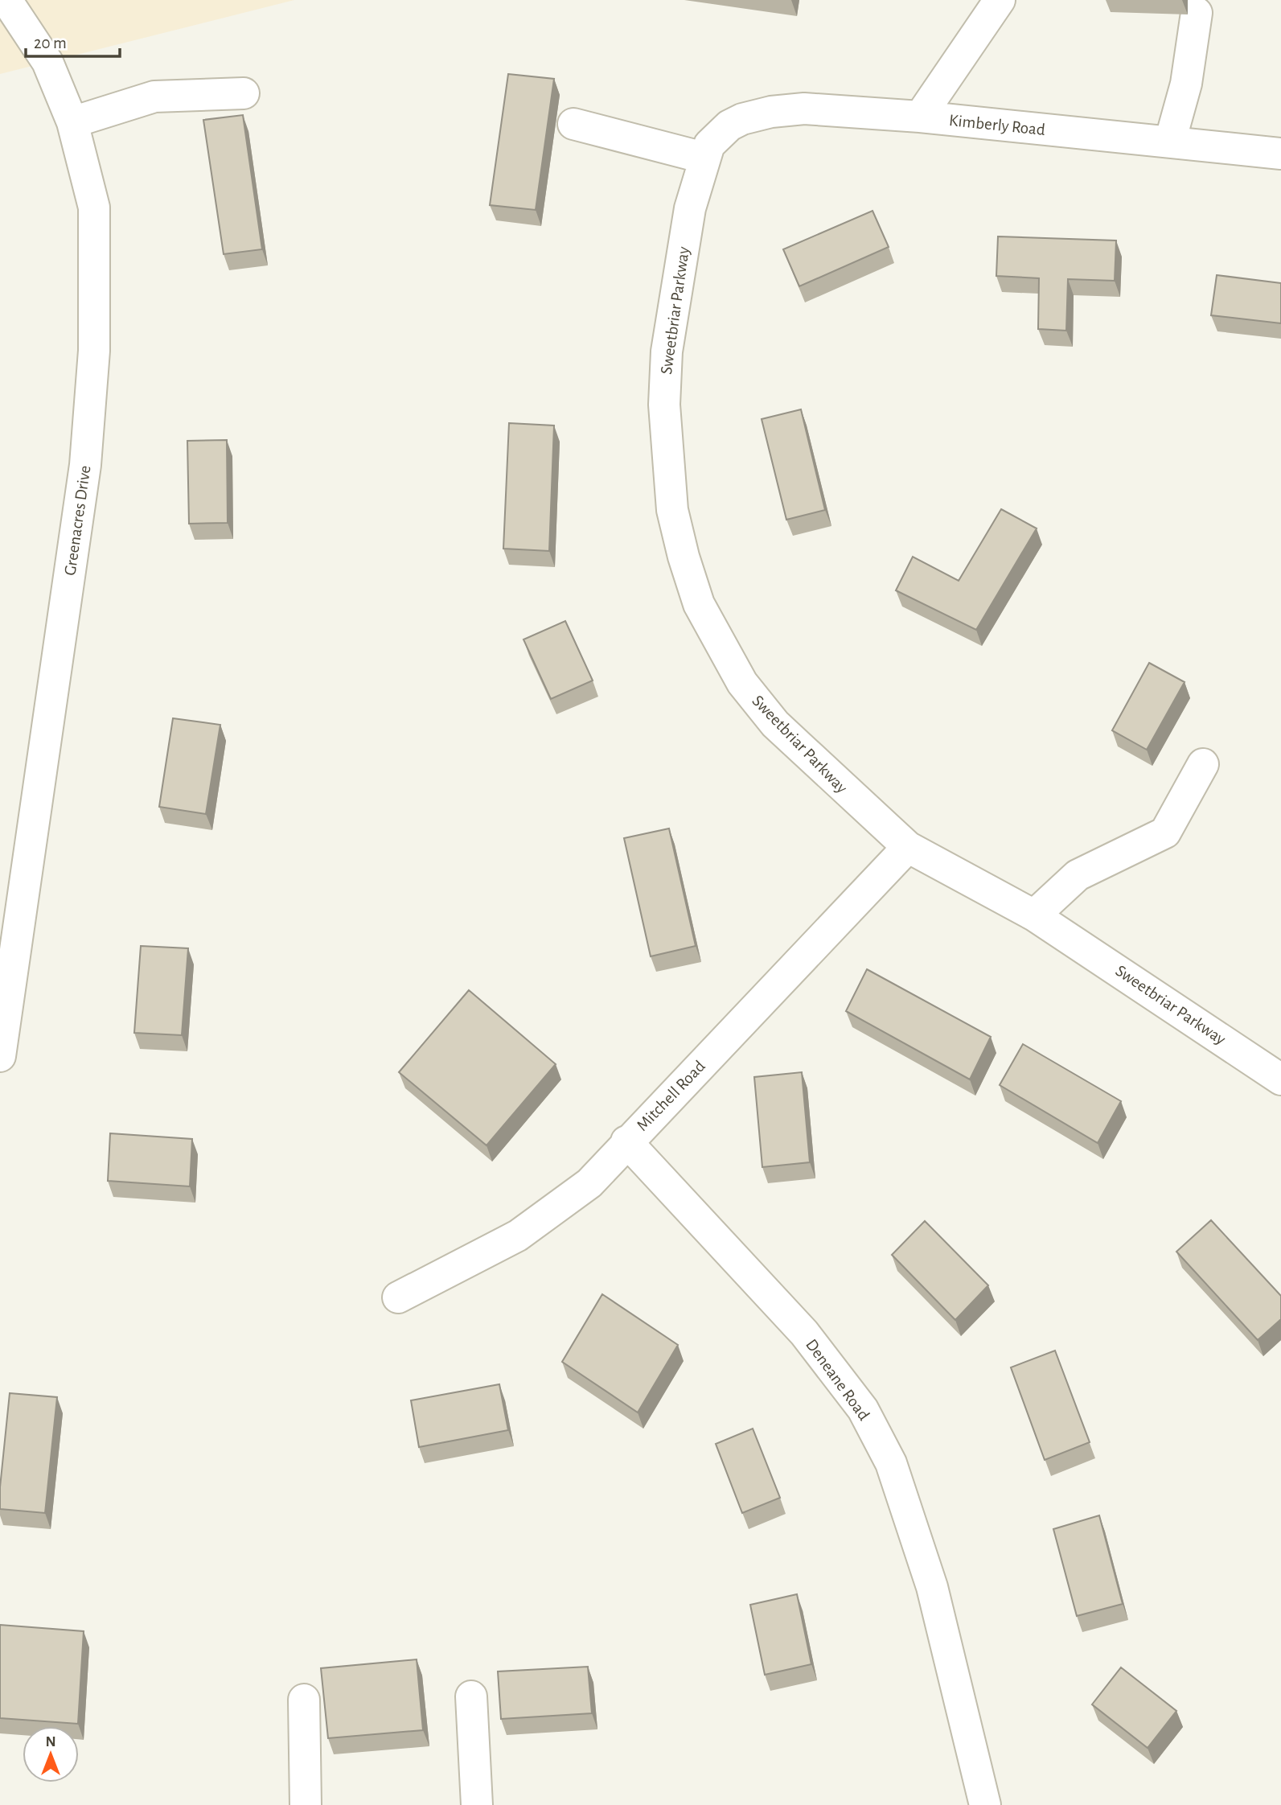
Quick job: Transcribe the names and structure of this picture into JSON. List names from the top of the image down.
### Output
{
  "streets": {
    "street": [
      "Kimberly Road",
      "Sweetbriar Parkway",
      "Greenacres Drive",
      "Mitchell Road",
      "Deneane Road"
    ]
  },
  "crossings": [
    ["Kimberly Road", "Sweetbriar Parkway"],
    ["Sweetbriar Parkway", "Mitchell Road"],
    ["Mitchell Road", "Deneane Road"]
  ],
  "scale_bar": "20 m",
  "north": "top"
}
